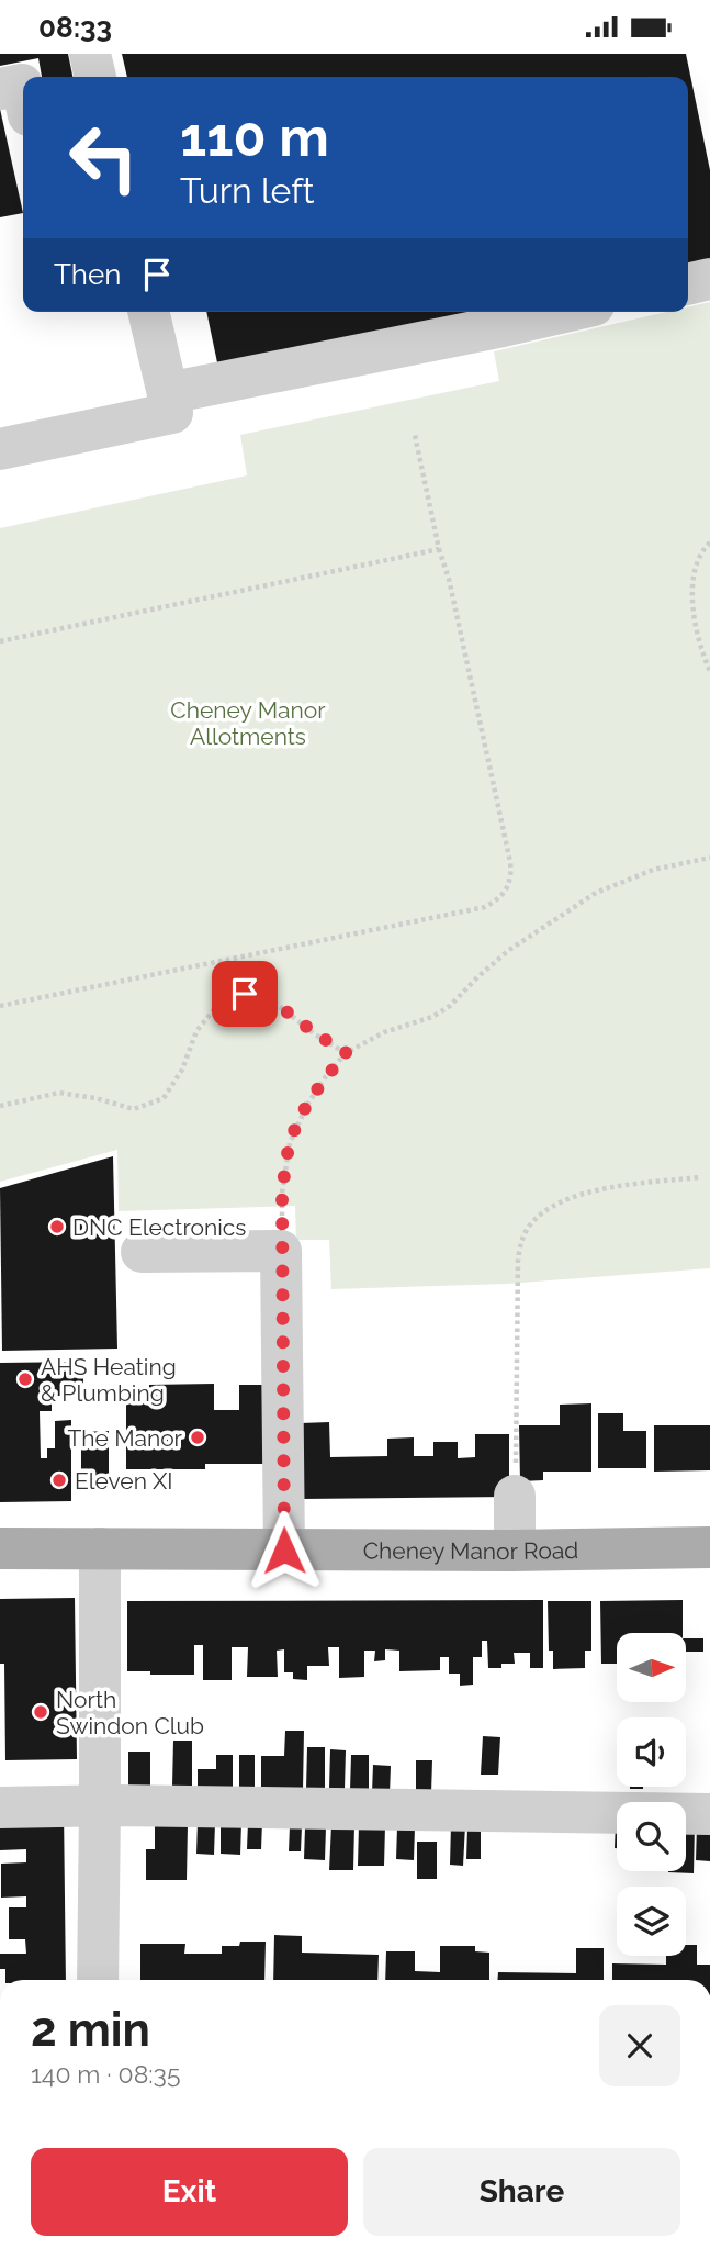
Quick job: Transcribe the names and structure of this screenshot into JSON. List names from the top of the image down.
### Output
{
  "streets": {
    "main road": ["Cheney Manor Road"]
  },
  "parks": ["Cheney Manor Allotments"],
  "places": [
    "DNC Electronics",
    "AHS Heating & Plumbing",
    "The Manor",
    "Eleven XI",
    "North Swindon Club"
  ],
  "north": "right",
  "page": {
    "status": "08:33",
    "turn": ["110 m", "Turn left"],
    "then": "Then",
    "heading": ["2 min", "140 m · 08:35"],
    "buttons": ["Exit", "Share"]
  }
}
